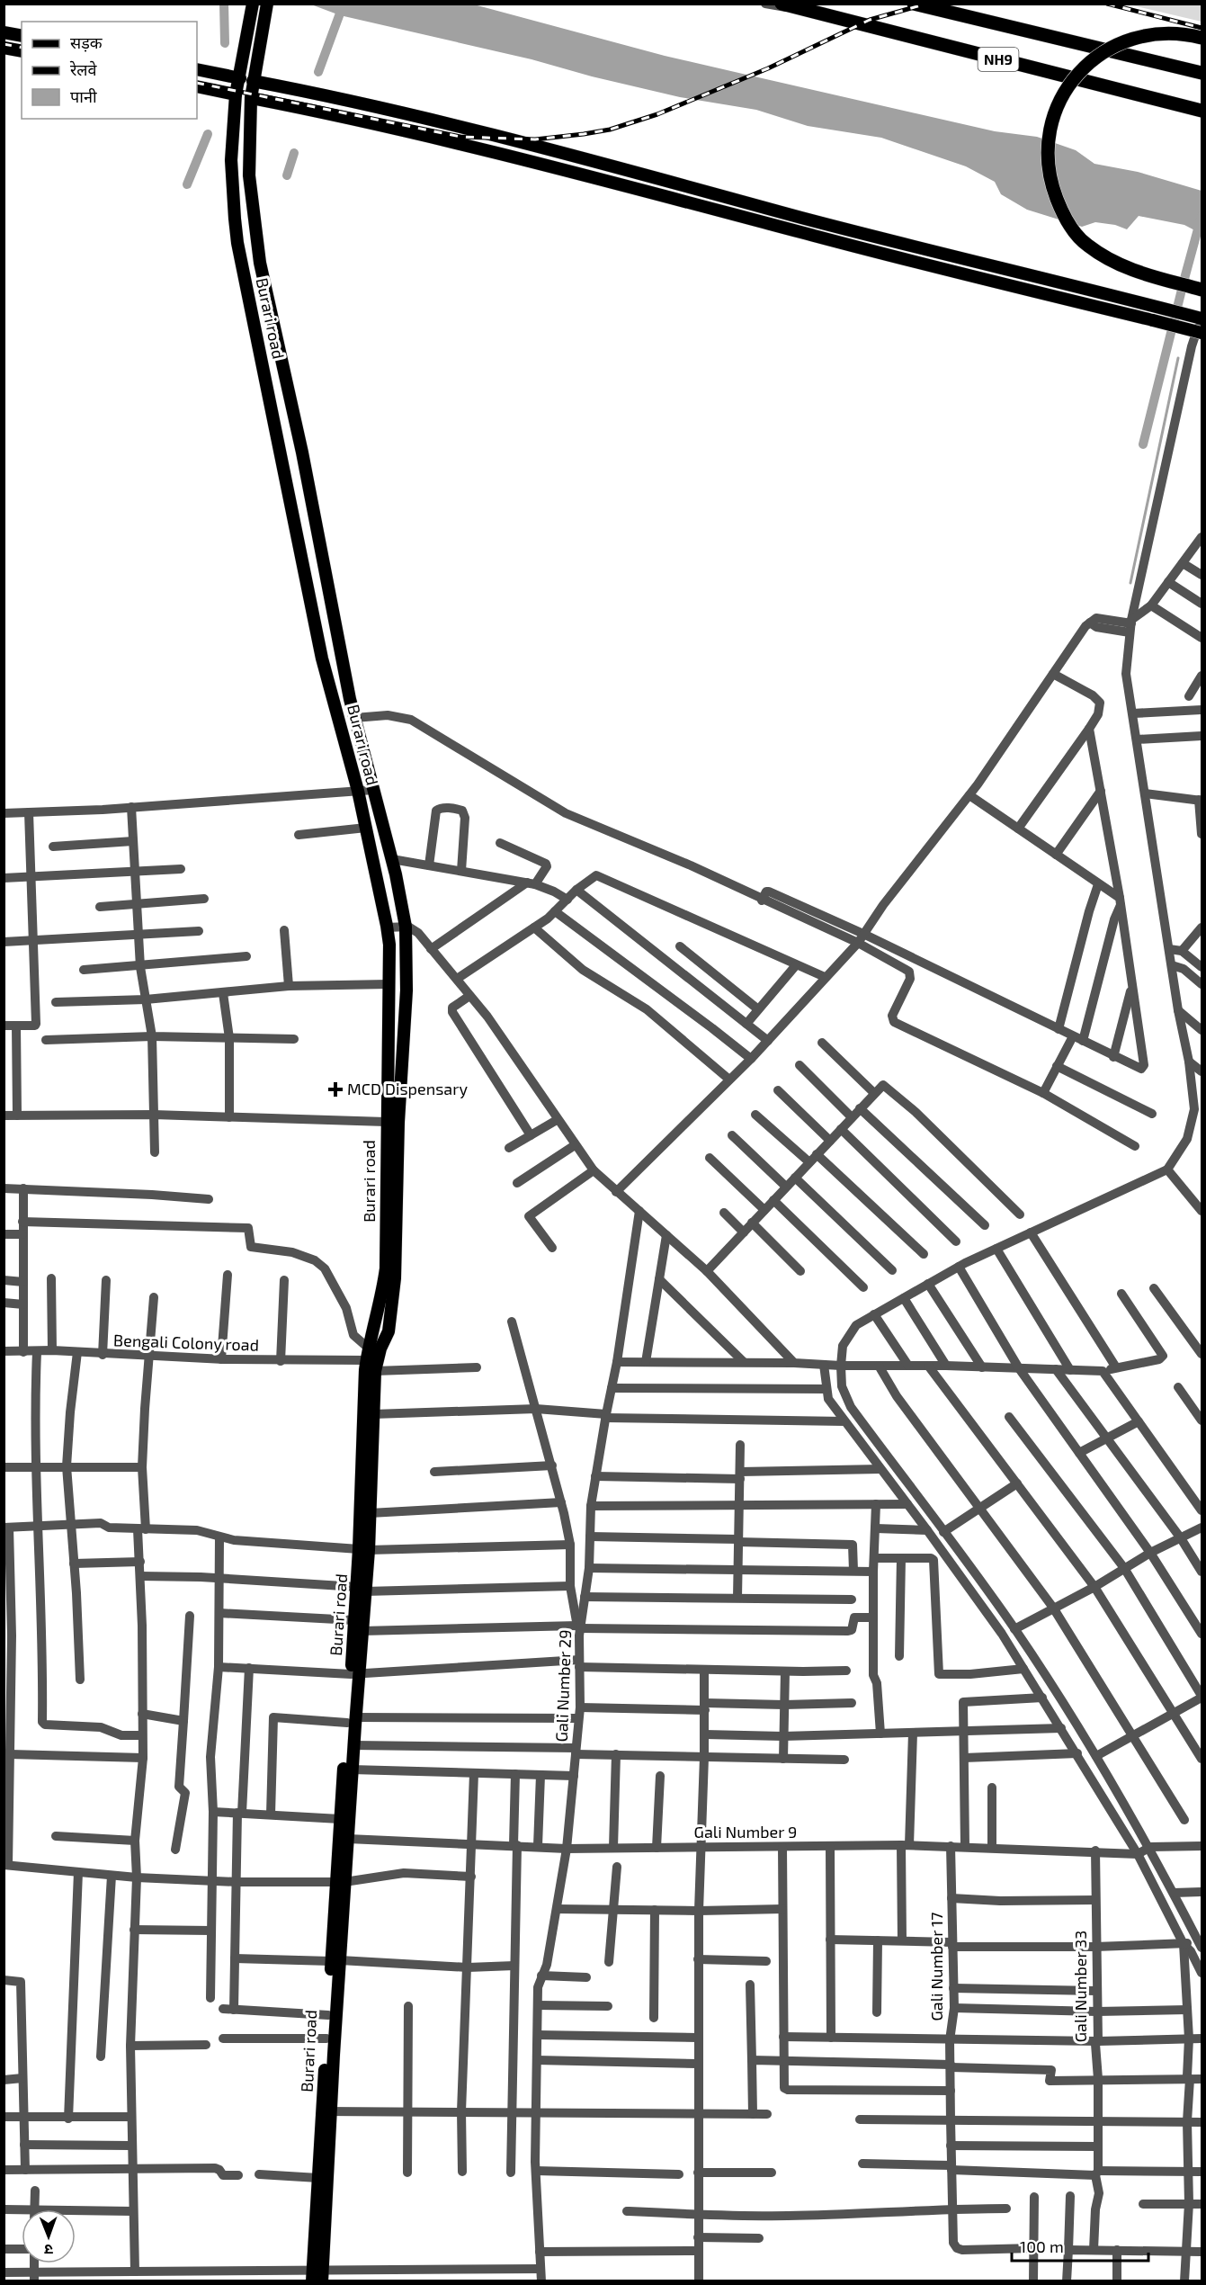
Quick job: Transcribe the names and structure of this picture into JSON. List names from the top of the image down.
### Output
{
  "streets": {
    "highway": ["NH9"],
    "main road": ["Burari road"],
    "street": [
      "Bengali Colony road",
      "Gali Number 29",
      "Gali Number 9",
      "Gali Number 17",
      "Gali Number 33"
    ]
  },
  "crossings": [
    ["Burari road", "Bengali Colony road"],
    ["Burari road", "Gali Number 9"],
    ["Gali Number 29", "Gali Number 9"],
    ["Gali Number 9", "Gali Number 17"],
    ["Gali Number 9", "Gali Number 33"]
  ],
  "places": {
    "health": ["MCD Dispensary"]
  },
  "legend": ["सड़क", "रेलवे", "पानी"],
  "scale_bar": "100 m",
  "north": "bottom"
}
